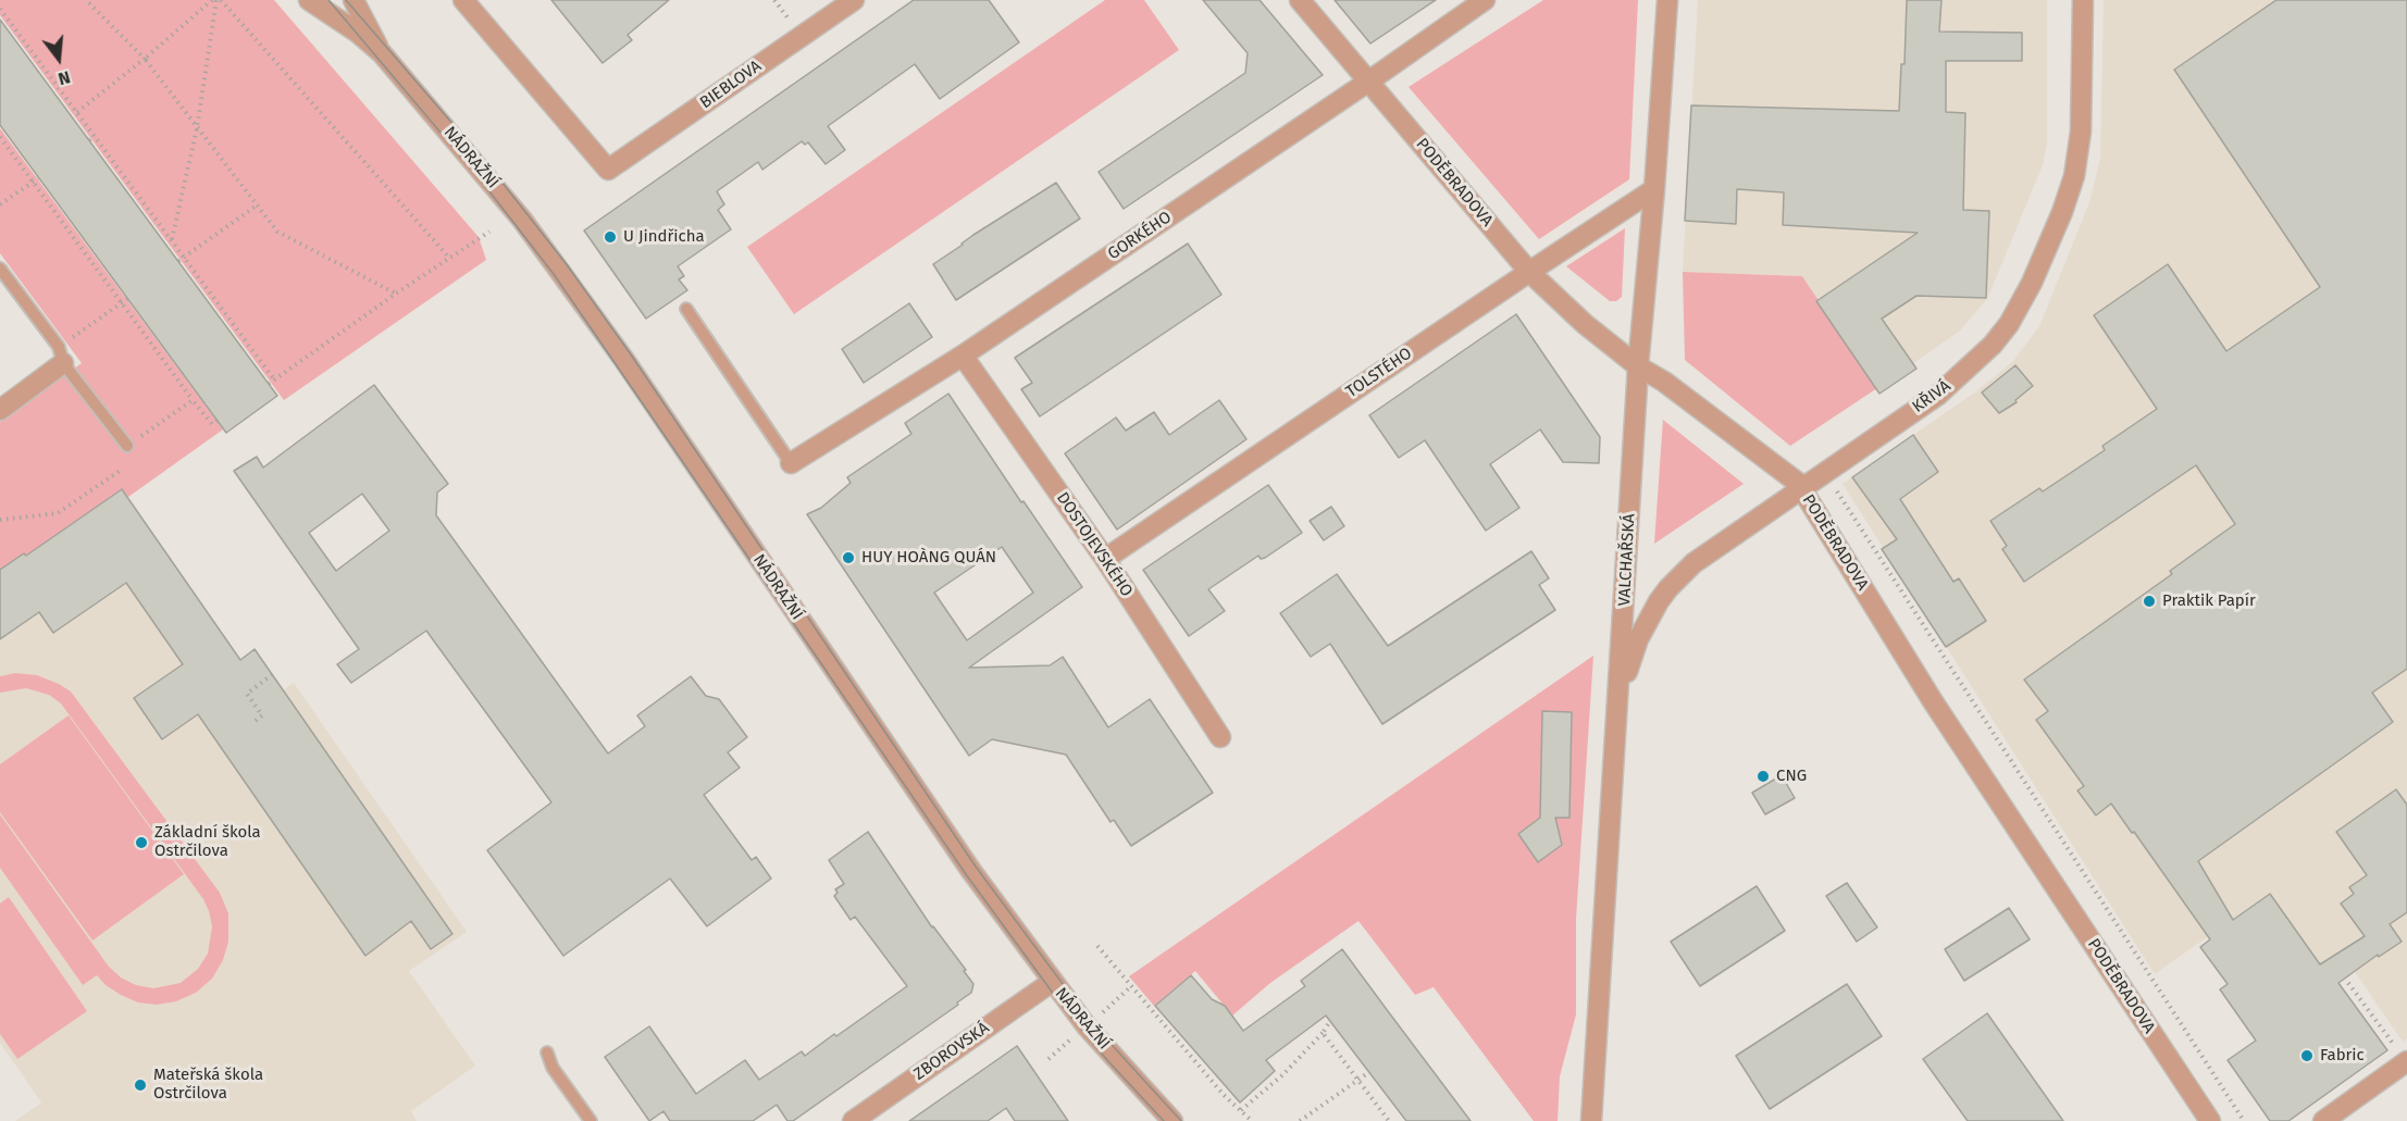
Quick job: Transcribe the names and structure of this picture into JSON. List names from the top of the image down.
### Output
{
  "streets": {
    "street": [
      "BIEBLOVA",
      "NÁDRAŽNÍ",
      "PODĚBRADOVA",
      "GORKÉHO",
      "TOLSTÉHO",
      "KŘIVÁ",
      "DOSTOJEVSKÉHO",
      "VALCHAŘSKÁ",
      "ZBOROVSKÁ"
    ]
  },
  "crossings": [
    ["NÁDRAŽNÍ", "ZBOROVSKÁ"],
    ["PODĚBRADOVA", "GORKÉHO"],
    ["PODĚBRADOVA", "TOLSTÉHO"],
    ["PODĚBRADOVA", "KŘIVÁ"],
    ["PODĚBRADOVA", "VALCHAŘSKÁ"],
    ["GORKÉHO", "DOSTOJEVSKÉHO"],
    ["TOLSTÉHO", "DOSTOJEVSKÉHO"],
    ["TOLSTÉHO", "VALCHAŘSKÁ"],
    ["KŘIVÁ", "VALCHAŘSKÁ"]
  ],
  "places": [
    "U Jindřicha",
    "HUY HOÀNG QUÁN",
    "Praktik Papír",
    "CNG",
    "Základní škola Ostrčilova",
    "Fabric",
    "Mateřská škola Ostrčilova"
  ],
  "north": "bottom"
}
